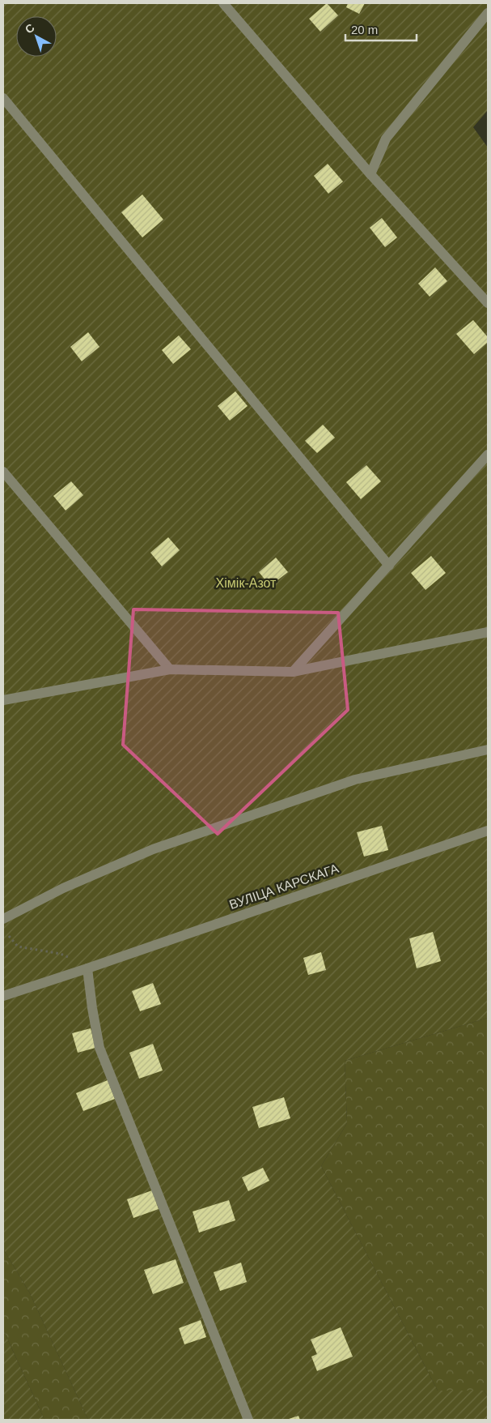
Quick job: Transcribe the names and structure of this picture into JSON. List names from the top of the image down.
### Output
{
  "streets": {
    "street": ["ВУЛІЦА КАРСКАГА"]
  },
  "parks": ["Хімік-Азот"],
  "scale_bar": "20 m",
  "north": "top left"
}
